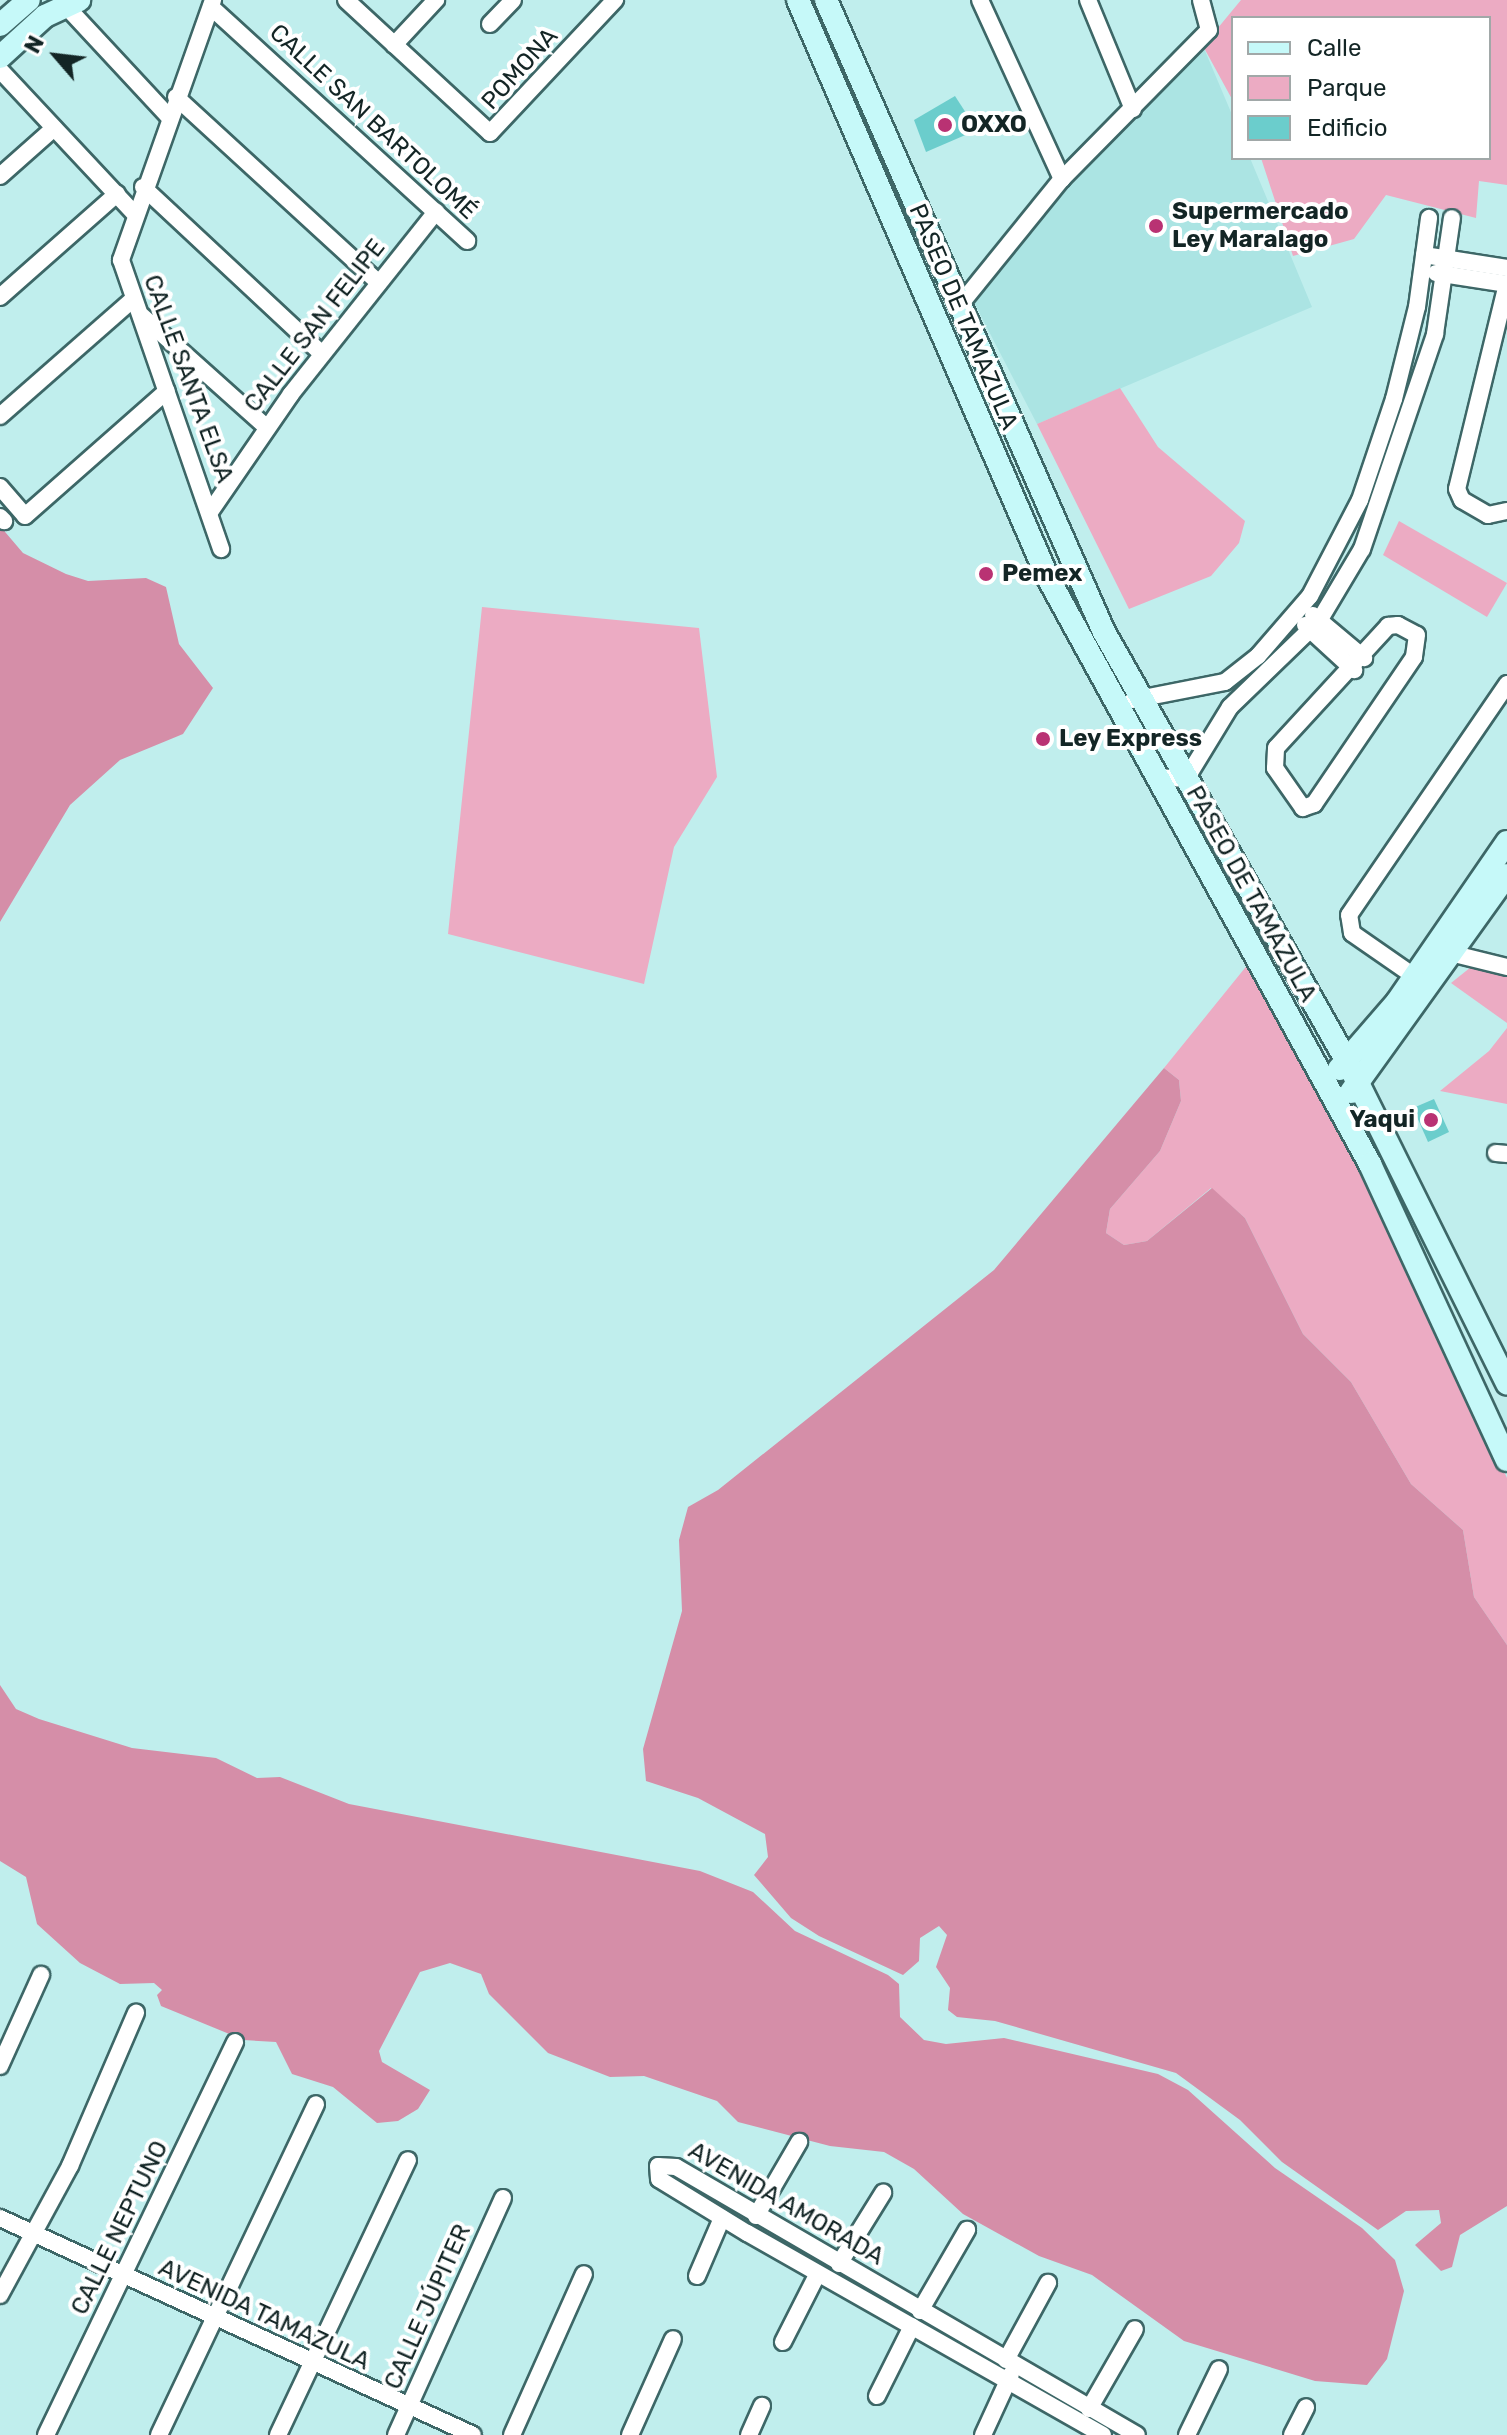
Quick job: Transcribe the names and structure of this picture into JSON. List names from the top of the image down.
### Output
{
  "streets": {
    "main road": ["PASEO DE TAMAZULA"],
    "street": [
      "POMONA",
      "CALLE SAN BARTOLOMÉ",
      "CALLE SAN FELIPE",
      "CALLE SANTA ELSA",
      "AVENIDA AMORADA",
      "CALLE NEPTUNO",
      "CALLE JÚPITER",
      "AVENIDA TAMAZULA"
    ]
  },
  "crossings": [
    ["CALLE SAN BARTOLOMÉ", "CALLE SAN FELIPE"],
    ["CALLE SAN BARTOLOMÉ", "CALLE SANTA ELSA"],
    ["CALLE SAN FELIPE", "CALLE SANTA ELSA"],
    ["CALLE NEPTUNO", "AVENIDA TAMAZULA"],
    ["CALLE JÚPITER", "AVENIDA TAMAZULA"]
  ],
  "places": [
    "OXXO",
    "Supermercado Ley Maralago",
    "Pemex",
    "Ley Express",
    "Yaqui"
  ],
  "legend": ["Calle", "Parque", "Edificio"],
  "north": "top left"
}
